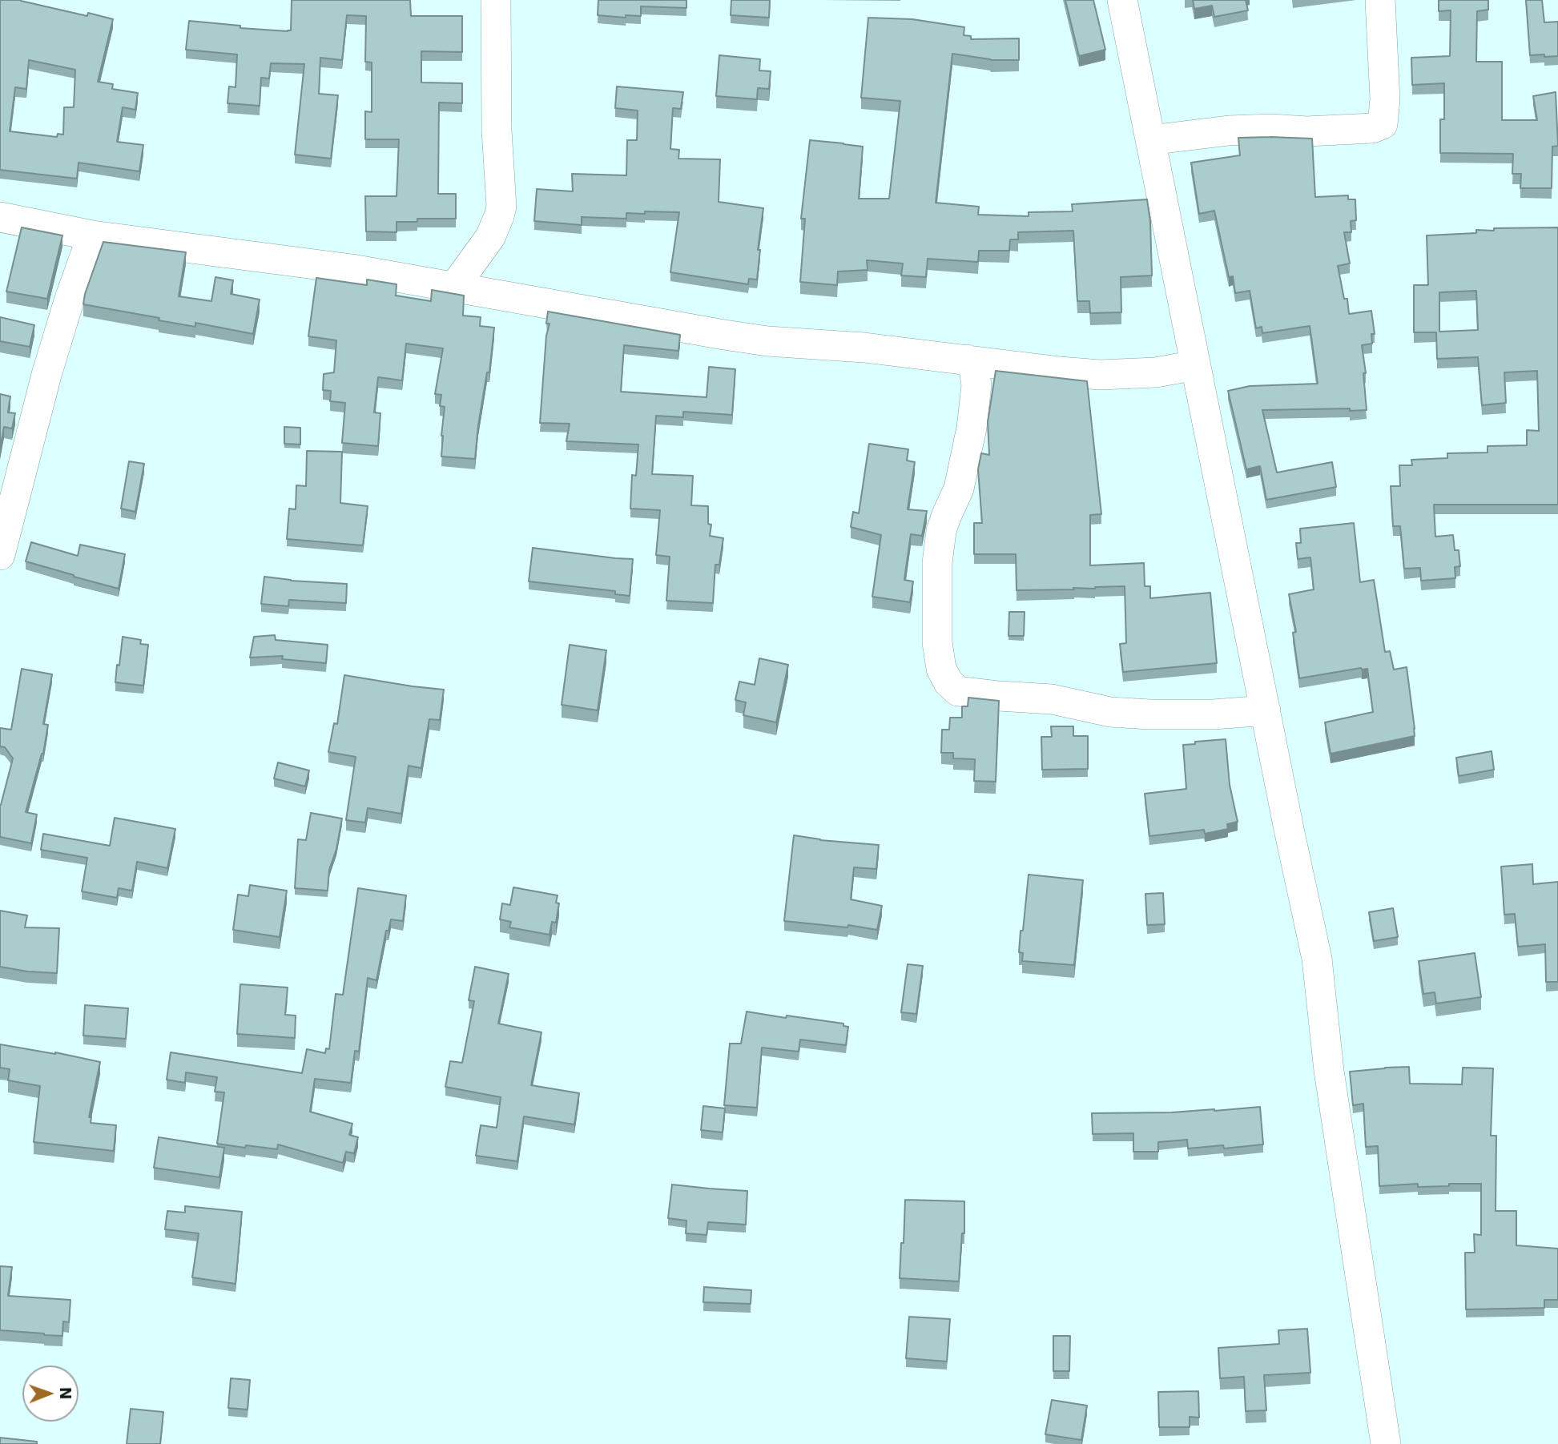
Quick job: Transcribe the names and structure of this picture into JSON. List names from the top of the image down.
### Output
{
  "north": "right"
}
